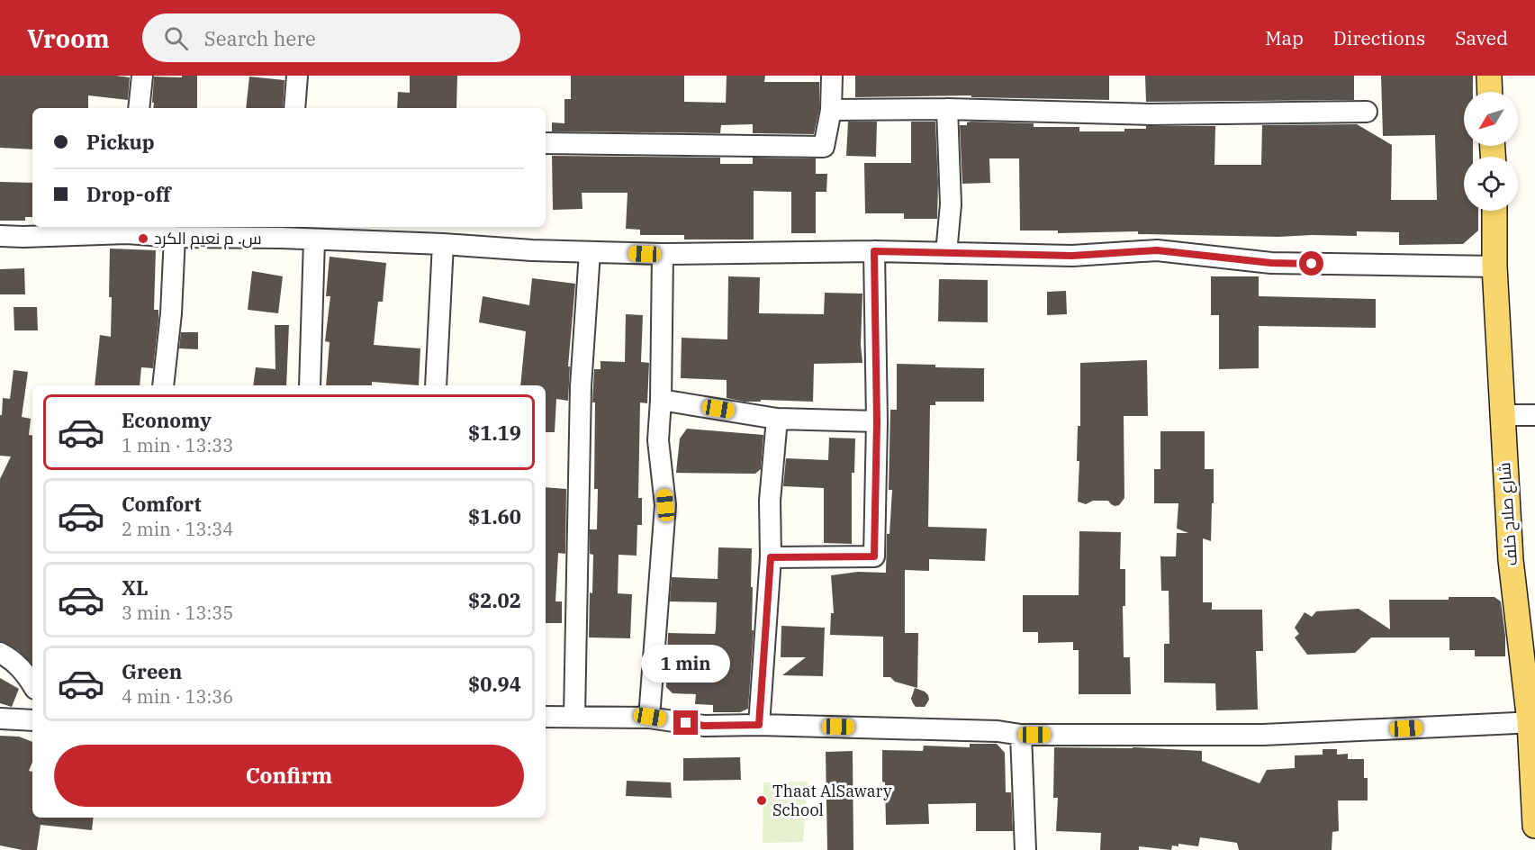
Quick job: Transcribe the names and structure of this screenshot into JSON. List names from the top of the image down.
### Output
{
  "streets": {
    "main road": ["شارع صلاح خلف"]
  },
  "places": ["س. م نعيم الكرد", "Thaat AlSawary School"],
  "north": "bottom left",
  "page": {
    "header": "Vroom",
    "search": "Search here",
    "nav": ["Map", "Directions", "Saved"],
    "banner": ["Pickup", "Drop-off"],
    "list": [
      {
        "name": "Economy",
        "note": "1 min · 13:33",
        "value": "$1.19"
      },
      {
        "name": "Comfort",
        "note": "2 min · 13:34",
        "value": "$1.60"
      },
      {
        "name": "XL",
        "note": "3 min · 13:35",
        "value": "$2.02"
      },
      {
        "name": "Green",
        "note": "4 min · 13:36",
        "value": "$0.94"
      }
    ],
    "bubble": "1 min",
    "buttons": "Confirm"
  }
}
